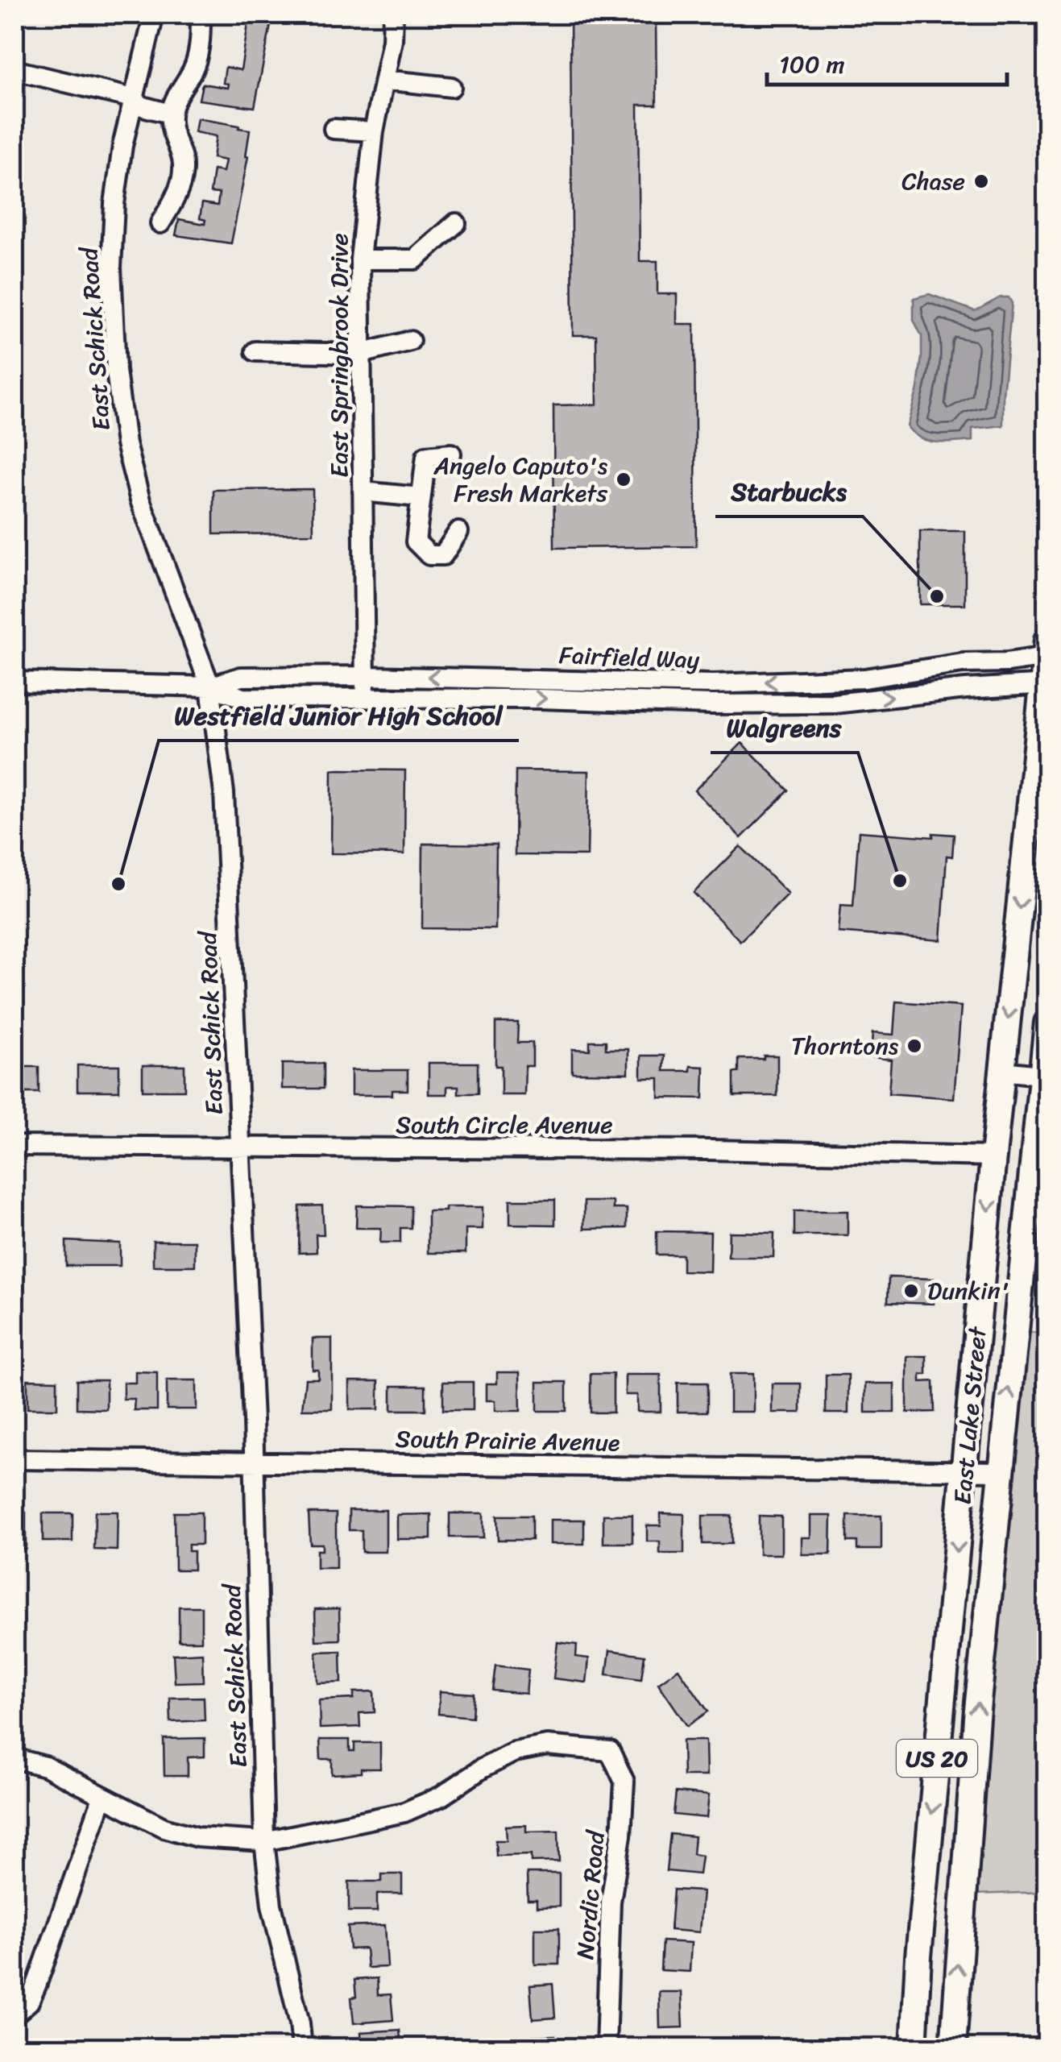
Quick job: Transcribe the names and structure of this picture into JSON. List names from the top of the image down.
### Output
{
  "streets": {
    "main road": ["East Lake Street", "US 20"],
    "street": [
      "East Schick Road",
      "East Springbrook Drive",
      "Fairfield Way",
      "South Circle Avenue",
      "South Prairie Avenue",
      "Nordic Road"
    ]
  },
  "crossings": [
    ["East Schick Road", "Fairfield Way"],
    ["East Schick Road", "South Circle Avenue"],
    ["East Schick Road", "South Prairie Avenue"],
    ["East Schick Road", "Nordic Road"],
    ["East Springbrook Drive", "Fairfield Way"],
    ["Fairfield Way", "East Lake Street"],
    ["South Circle Avenue", "East Lake Street"],
    ["East Lake Street", "South Prairie Avenue"]
  ],
  "places": [
    "Chase",
    "Angelo Caputo's Fresh Markets",
    "Starbucks",
    "Walgreens",
    "Westfield Junior High School",
    "Thorntons",
    "Dunkin'"
  ],
  "scale_bar": "100 m"
}
